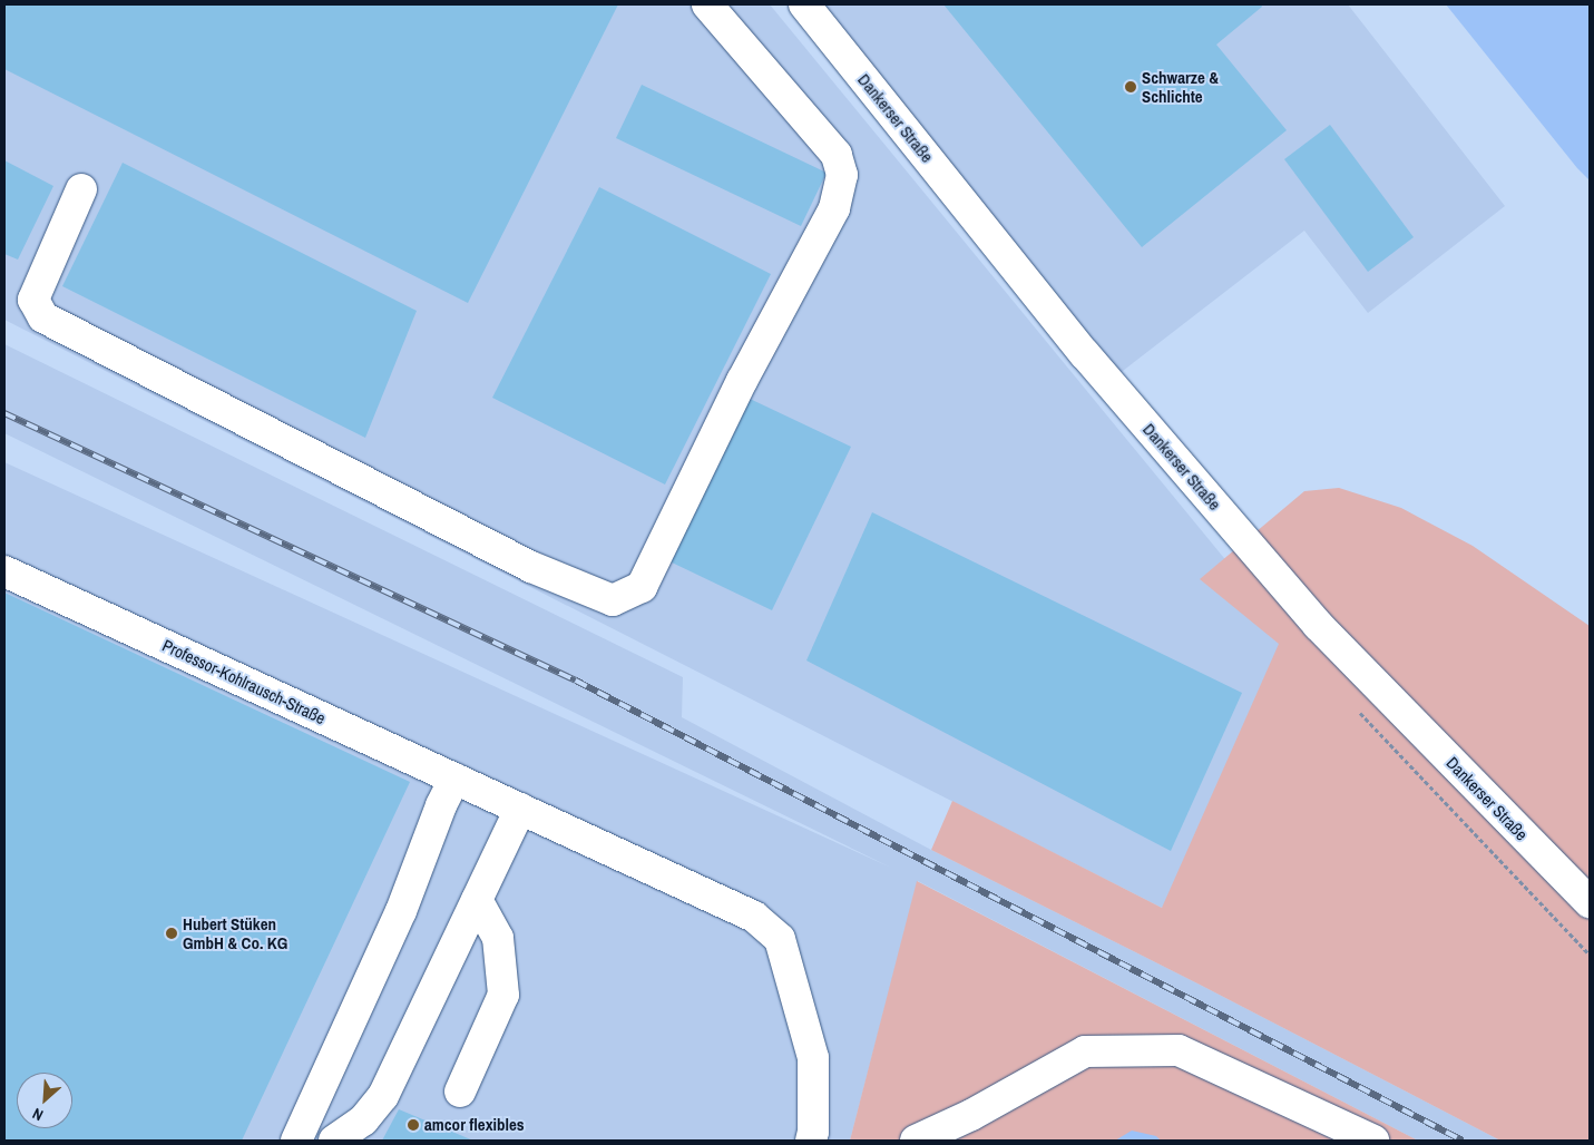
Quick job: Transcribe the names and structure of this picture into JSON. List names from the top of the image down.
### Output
{
  "streets": {
    "main road": ["Dankerser Straße", "Professor-Kohlrausch-Straße"]
  },
  "places": ["Schwarze & Schlichte", "Hubert Stüken GmbH & Co. KG", "amcor flexibles"],
  "north": "bottom left"
}
